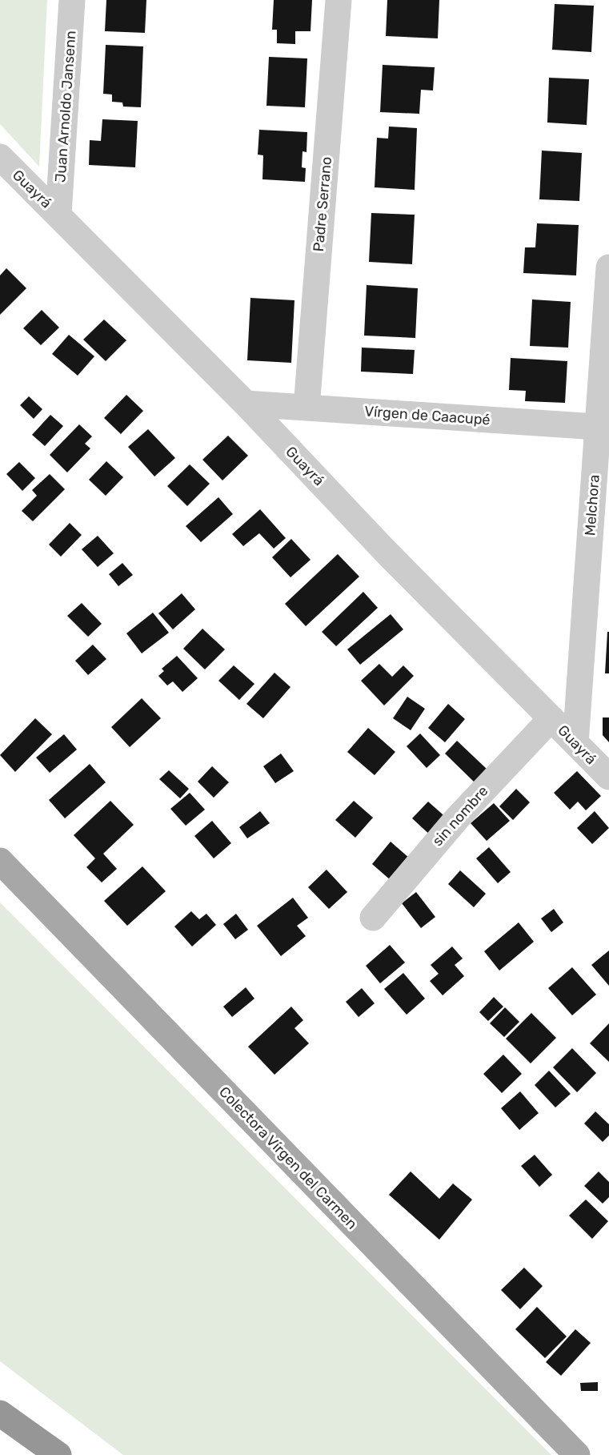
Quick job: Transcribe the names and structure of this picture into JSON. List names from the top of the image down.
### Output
{
  "streets": {
    "main road": ["Colectora Vírgen del Carmen"],
    "street": [
      "Juan Arnoldo Jansenn",
      "Guayrá",
      "Padre Serrano",
      "Vírgen de Caacupé",
      "Melchora",
      "sin nombre"
    ]
  },
  "crossings": [
    ["Juan Arnoldo Jansenn", "Guayrá"],
    ["Guayrá", "Vírgen de Caacupé"],
    ["Guayrá", "Melchora"],
    ["Guayrá", "sin nombre"],
    ["Padre Serrano", "Vírgen de Caacupé"],
    ["Vírgen de Caacupé", "Melchora"]
  ]
}
